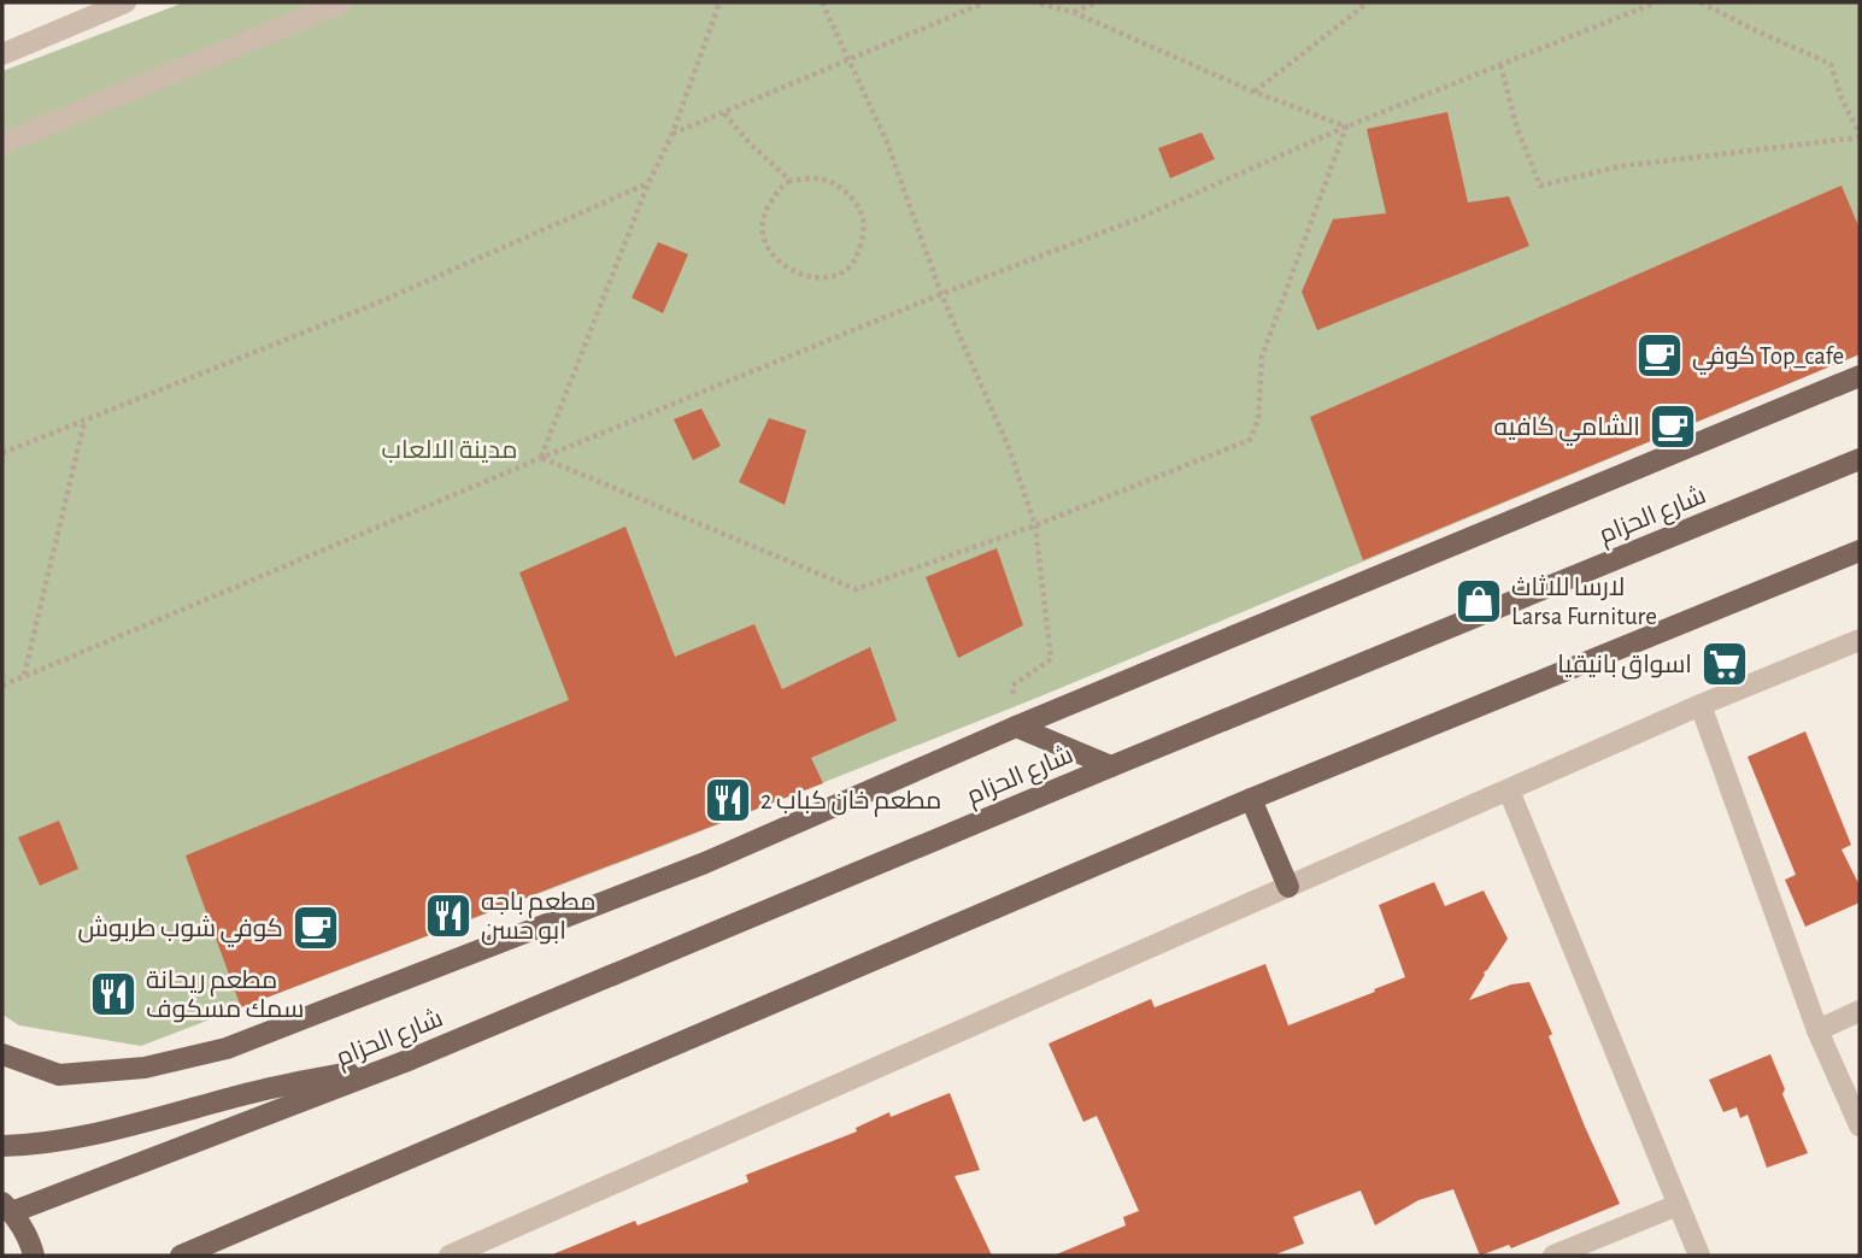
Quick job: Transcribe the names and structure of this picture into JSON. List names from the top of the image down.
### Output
{
  "streets": {
    "main road": ["شارع الحزام"]
  },
  "parks": ["مدينة الالعاب"],
  "places": {
    "cafe": ["كوفي Top_cafe", "الشامي كافيه", "كوفي شوب طربوش"],
    "shop": ["لارسا للاثاث Larsa Furniture"],
    "supermarket": ["اسواق بانيقيا"],
    "restaurant": ["مطعم خان كباب 2", "مطعم باجه ابو حسن", "مطعم ريحانة سمك مسكوف"]
  }
}
